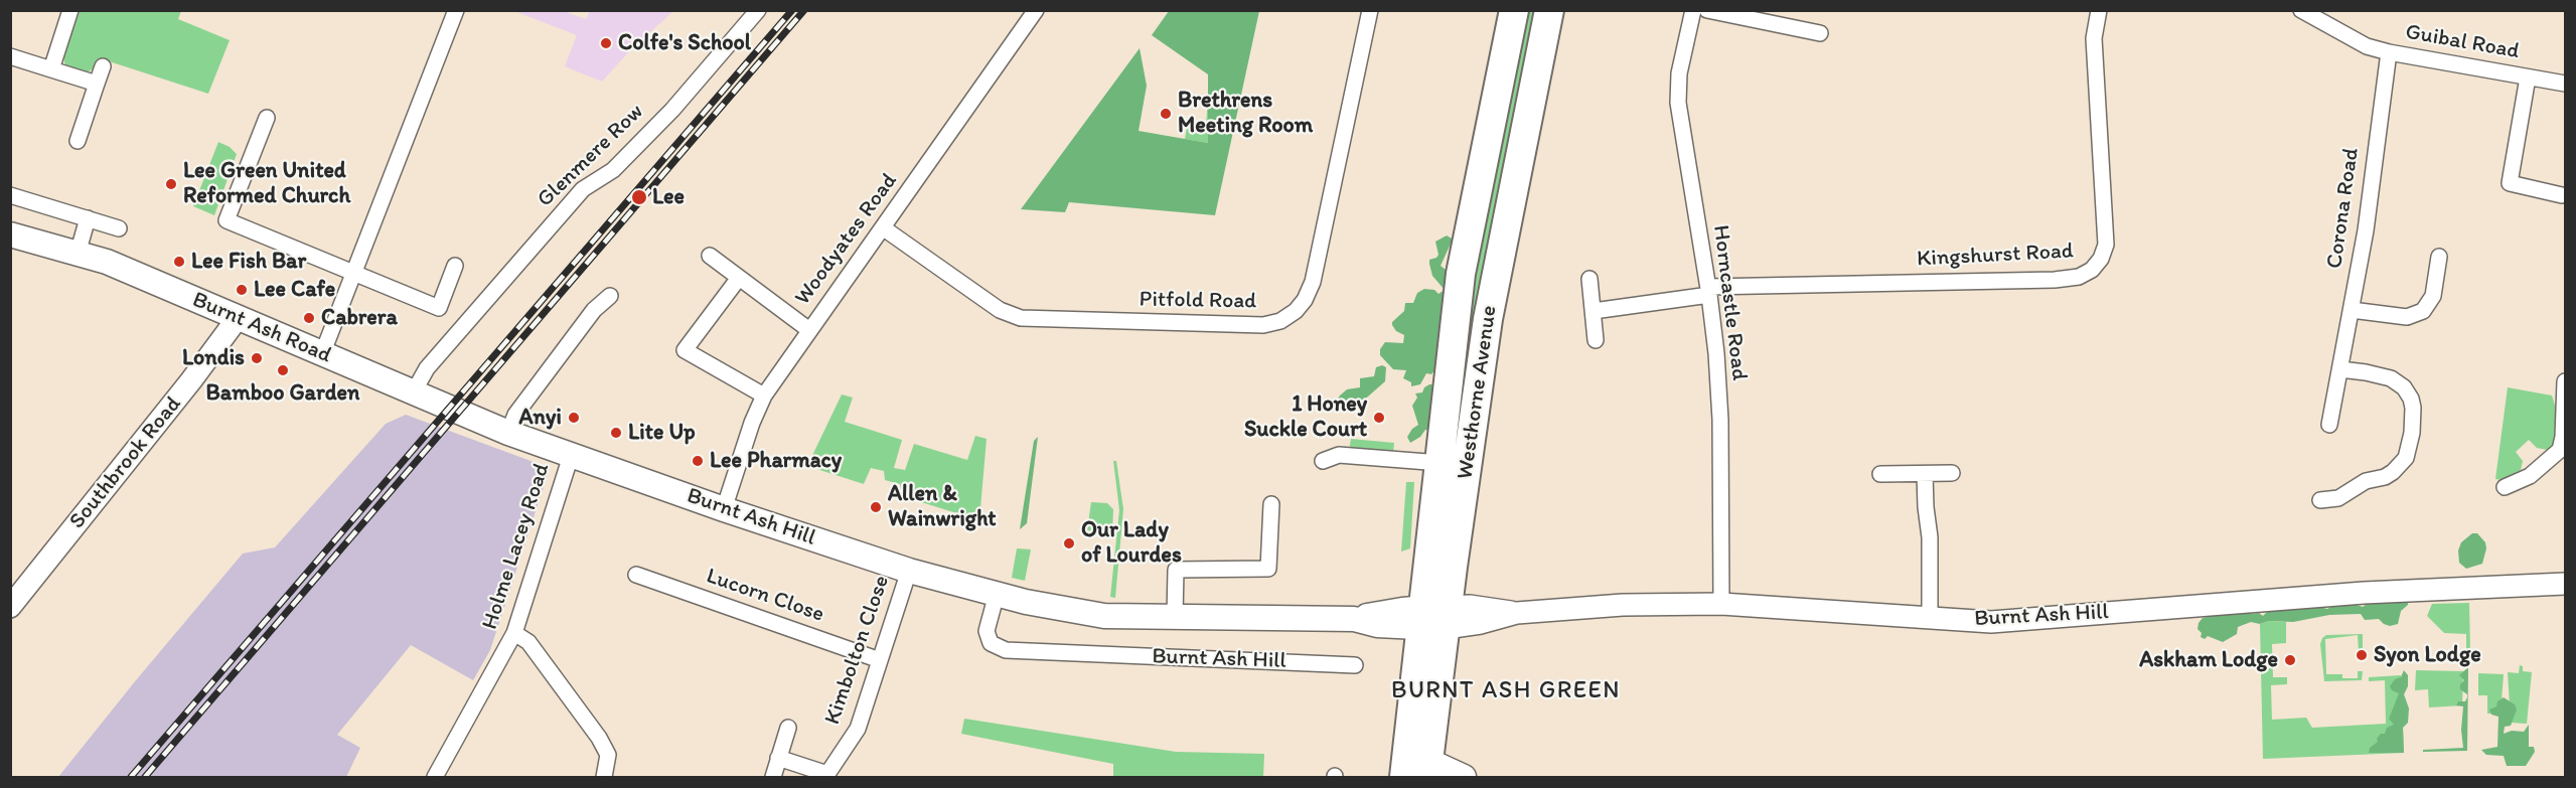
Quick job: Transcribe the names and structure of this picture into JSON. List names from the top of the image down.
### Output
{
  "streets": {
    "highway": ["Westhorne Avenue"],
    "main road": ["Burnt Ash Road", "Burnt Ash Hill"],
    "street": [
      "Guibal Road",
      "Glenmere Row",
      "Corona Road",
      "Woodyates Road",
      "Kingshurst Road",
      "Pitfold Road",
      "Horncastle Road",
      "Southbrook Road",
      "Holme Lacey Road",
      "Lucorn Close",
      "Kimbolton Close"
    ]
  },
  "crossings": [
    ["Guibal Road", "Corona Road"],
    ["Glenmere Row", "Burnt Ash Road"],
    ["Woodyates Road", "Pitfold Road"],
    ["Woodyates Road", "Burnt Ash Hill"],
    ["Kingshurst Road", "Horncastle Road"],
    ["Horncastle Road", "Burnt Ash Hill"],
    ["Burnt Ash Road", "Southbrook Road"],
    ["Burnt Ash Road", "Burnt Ash Hill"],
    ["Westhorne Avenue", "Burnt Ash Hill"],
    ["Burnt Ash Hill", "Holme Lacey Road"],
    ["Burnt Ash Hill", "Kimbolton Close"],
    ["Lucorn Close", "Kimbolton Close"]
  ],
  "districts": ["BURNT ASH GREEN"],
  "places": [
    "Colfe's School",
    "Brethrens Meeting Room",
    "Lee Green United Reformed Church",
    "Lee",
    "Lee Fish Bar",
    "Lee Cafe",
    "Cabrera",
    "Londis",
    "Bamboo Garden",
    "Anyi",
    "1 Honey Suckle Court",
    "Lite Up",
    "Lee Pharmacy",
    "Allen & Wainwright",
    "Our Lady of Lourdes",
    "Syon Lodge",
    "Askham Lodge"
  ]
}
